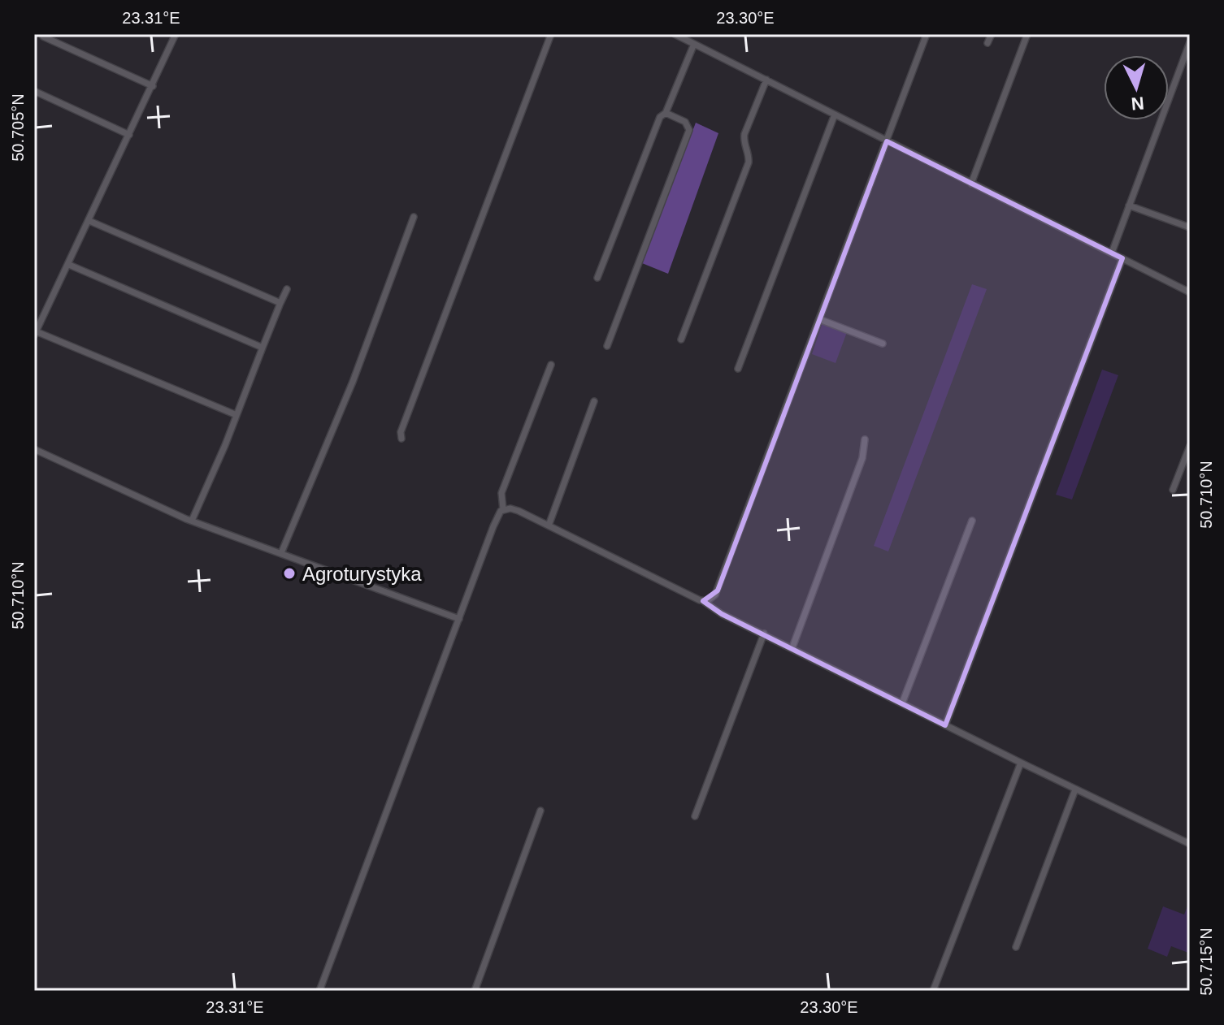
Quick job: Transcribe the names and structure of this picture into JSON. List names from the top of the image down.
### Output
{
  "places": ["Agroturystyka"],
  "north": "bottom",
  "coordinates": [
    "23.31°E",
    "23.30°E",
    "50.705°N",
    "50.710°N",
    "50.715°N"
  ]
}
